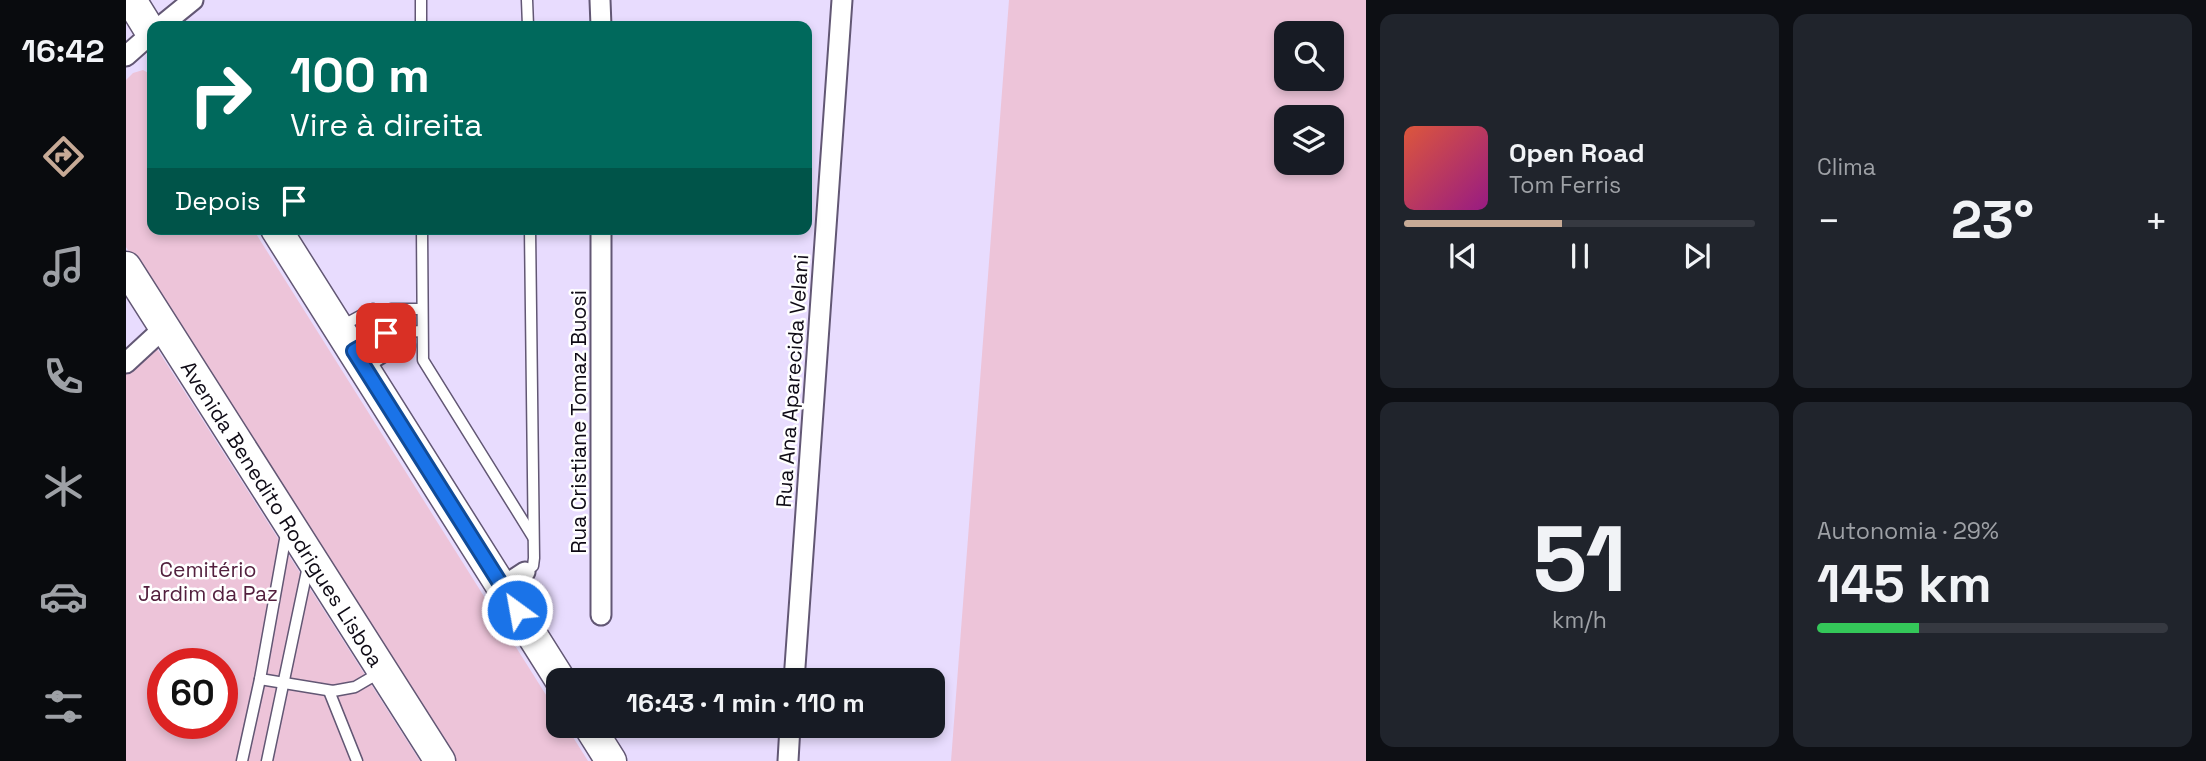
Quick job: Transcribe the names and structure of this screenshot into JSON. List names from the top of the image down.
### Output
{
  "streets": {
    "main road": ["Avenida Benedito Rodrigues Lisboa"],
    "street": ["Rua Ana Aparecida Velani", "Rua Cristiane Tomaz Buosi"]
  },
  "parks": ["Cemitério Jardim da Paz"],
  "page": {
    "tabs": "16:42",
    "tile": [
      "Clima",
      ["51", "km/h"],
      ["Autonomia · 29%", "145 km"]
    ],
    "turn": ["100 m", "Vire à direita"],
    "song": ["Open Road", "Tom Ferris"],
    "then": "Depois",
    "heat": ["−", "23°", "+"],
    "limit": "60",
    "trip": "16:43 · 1 min · 110 m"
  }
}
